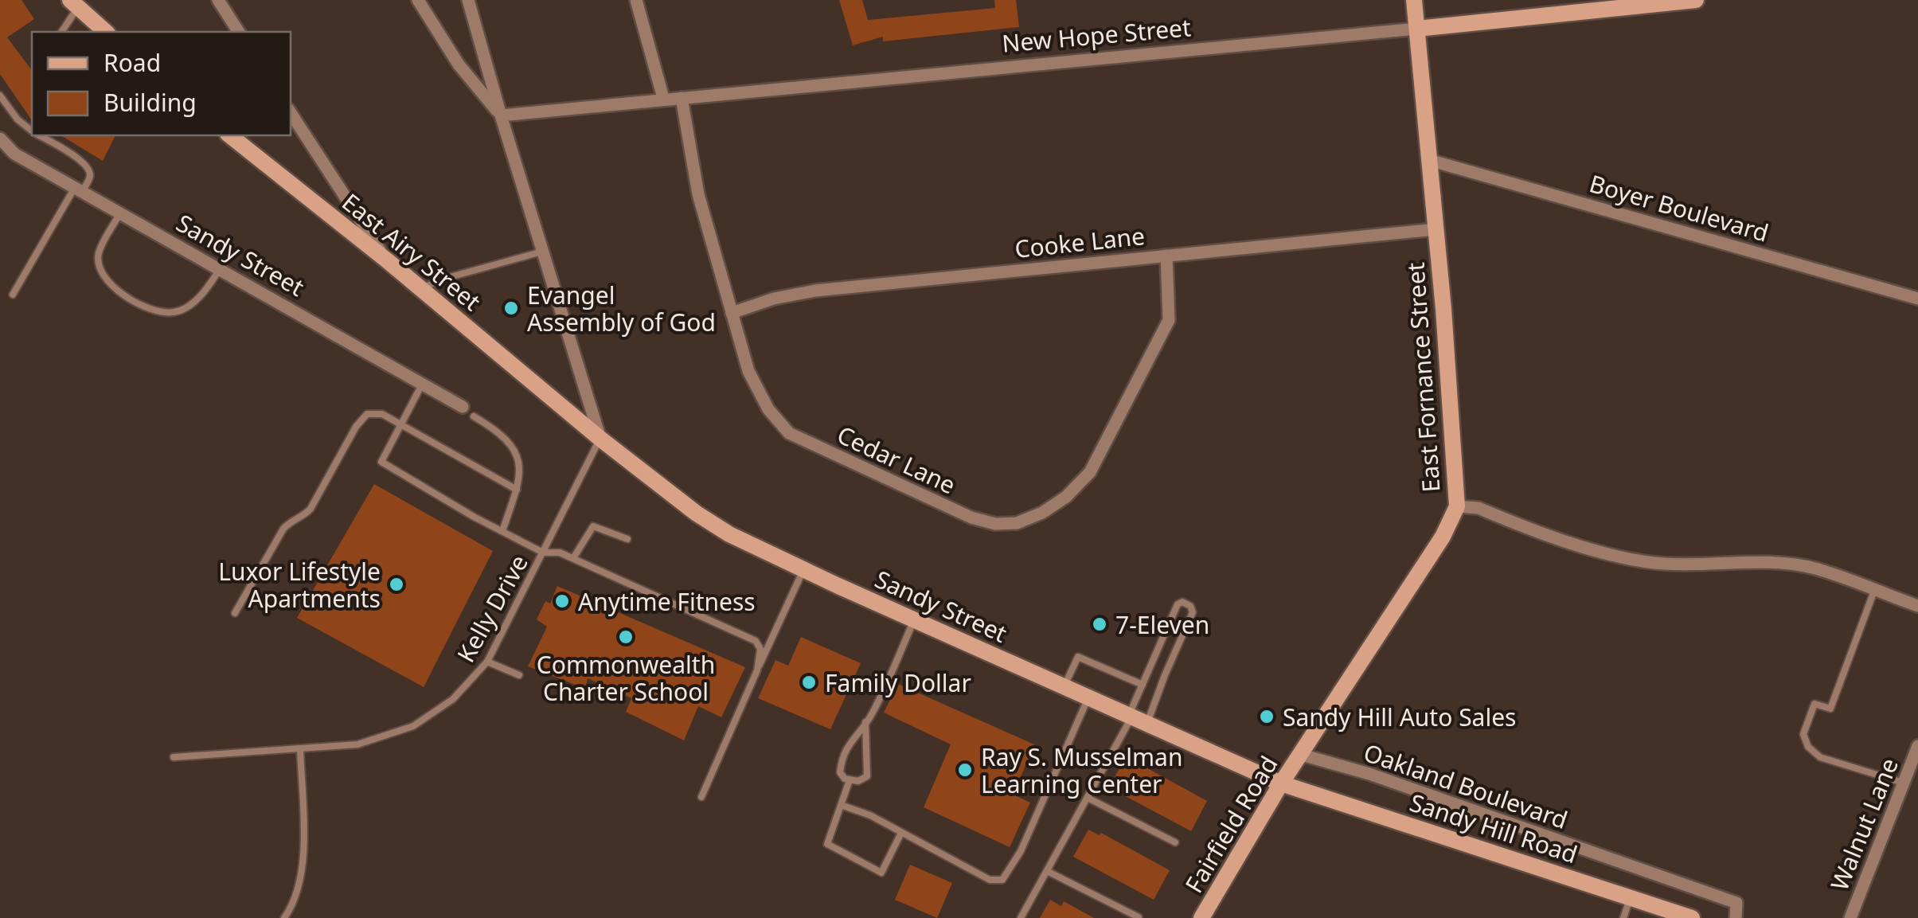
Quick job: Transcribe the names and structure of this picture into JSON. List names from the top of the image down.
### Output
{
  "streets": {
    "main road": [
      "New Hope Street",
      "East Airy Street",
      "Sandy Street",
      "East Fornance Street",
      "Fairfield Road",
      "Sandy Hill Road"
    ],
    "street": [
      "Boyer Boulevard",
      "Cooke Lane",
      "Cedar Lane",
      "Oakland Boulevard",
      "Walnut Lane"
    ],
    "lane": ["Kelly Drive"]
  },
  "crossings": [
    ["New Hope Street", "East Fornance Street"],
    ["New Hope Street", "Cedar Lane"],
    ["Boyer Boulevard", "East Fornance Street"],
    ["Cooke Lane", "East Fornance Street"],
    ["Cooke Lane", "Cedar Lane"],
    ["East Airy Street", "Sandy Street"],
    ["East Airy Street", "Kelly Drive"],
    ["Sandy Street", "Kelly Drive"],
    ["Sandy Street", "Fairfield Road"],
    ["Sandy Street", "Sandy Hill Road"],
    ["East Fornance Street", "Oakland Boulevard"],
    ["East Fornance Street", "Fairfield Road"],
    ["Oakland Boulevard", "Fairfield Road"],
    ["Fairfield Road", "Sandy Hill Road"]
  ],
  "places": [
    "Evangel Assembly of God",
    "Luxor Lifestyle Apartments",
    "Anytime Fitness",
    "7-Eleven",
    "Commonwealth Charter School",
    "Family Dollar",
    "Sandy Hill Auto Sales",
    "Ray S. Musselman Learning Center"
  ],
  "legend": ["Road", "Building"]
}
